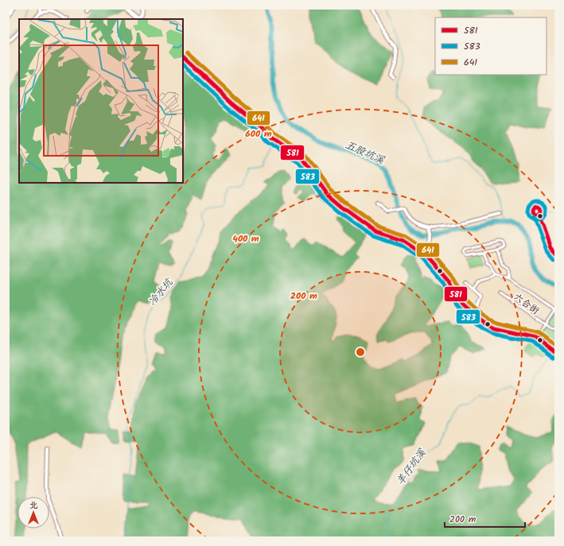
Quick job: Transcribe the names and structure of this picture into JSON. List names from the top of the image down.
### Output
{
  "streets": {
    "street": ["六合街"]
  },
  "water": ["五股坑溪", "冷水坑", "羊仔坑溪"],
  "lines": ["transit line 641", "transit line 581", "transit line 583"],
  "legend": ["581", "583", "641"],
  "scale_bar": "200 m",
  "north": "top",
  "rings": ["600 m", "400 m", "200 m"]
}
